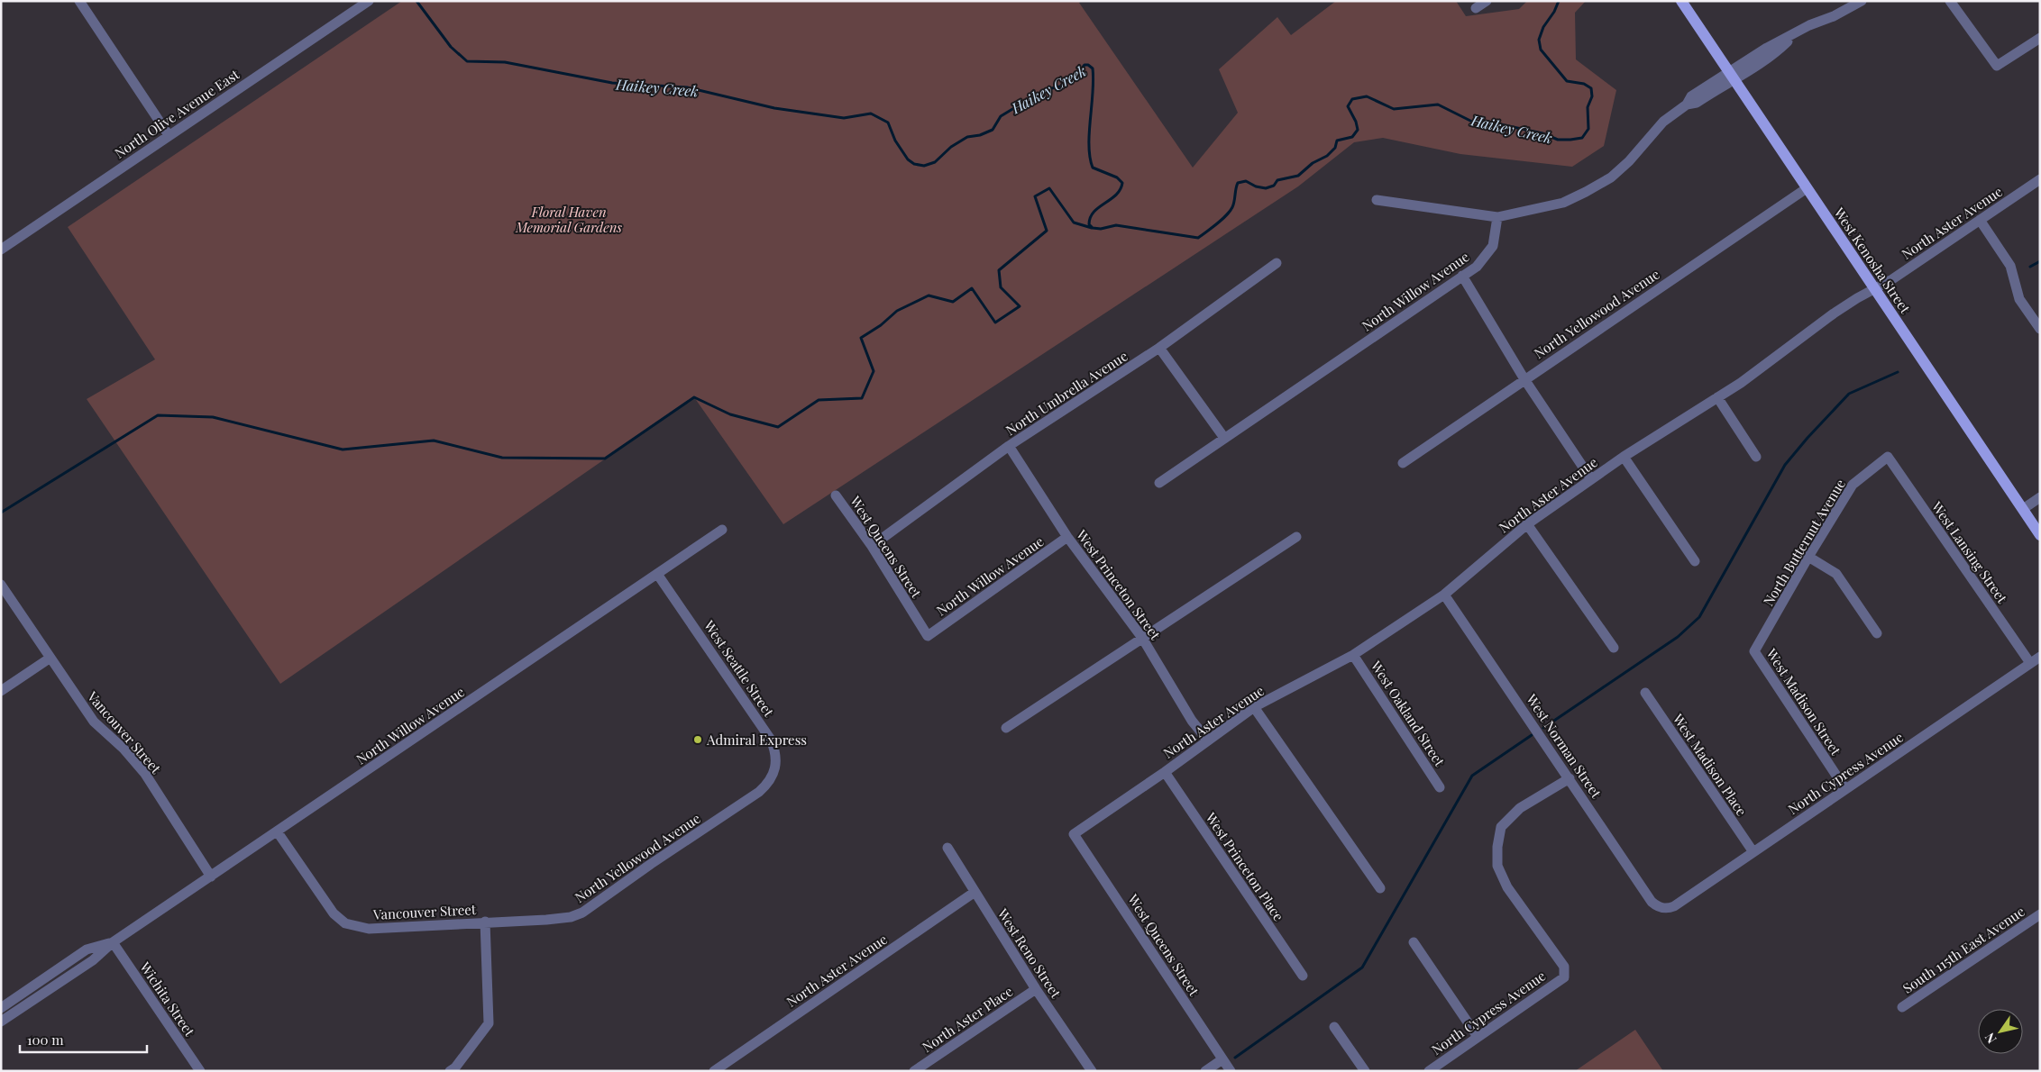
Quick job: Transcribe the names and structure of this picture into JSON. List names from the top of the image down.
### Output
{
  "streets": {
    "main road": ["West Kenosha Street"],
    "street": [
      "North Olive Avenue East",
      "North Aster Avenue",
      "North Willow Avenue",
      "North Yellowood Avenue",
      "North Umbrella Avenue",
      "North Butternut Avenue",
      "West Queens Street",
      "West Lansing Street",
      "West Princeton Street",
      "West Seattle Street",
      "West Madison Street",
      "West Oakland Street",
      "Vancouver Street",
      "West Norman Street",
      "West Madison Place",
      "North Cypress Avenue",
      "West Princeton Place",
      "South 115th East Avenue",
      "West Reno Street",
      "Wichita Street",
      "North Aster Place"
    ]
  },
  "crossings": [
    ["North Aster Avenue", "West Kenosha Street"],
    ["North Aster Avenue", "West Queens Street"],
    ["North Aster Avenue", "West Princeton Street"],
    ["North Aster Avenue", "West Oakland Street"],
    ["North Aster Avenue", "West Norman Street"],
    ["North Aster Avenue", "West Princeton Place"],
    ["North Aster Avenue", "West Reno Street"],
    ["West Kenosha Street", "North Yellowood Avenue"],
    ["North Willow Avenue", "West Queens Street"],
    ["North Willow Avenue", "West Princeton Street"],
    ["North Willow Avenue", "West Seattle Street"],
    ["North Willow Avenue", "Vancouver Street"],
    ["North Willow Avenue", "Wichita Street"],
    ["North Yellowood Avenue", "West Seattle Street"],
    ["North Yellowood Avenue", "Vancouver Street"],
    ["North Umbrella Avenue", "West Queens Street"],
    ["North Umbrella Avenue", "West Princeton Street"],
    ["North Butternut Avenue", "West Lansing Street"],
    ["North Butternut Avenue", "West Madison Street"],
    ["West Lansing Street", "North Cypress Avenue"],
    ["West Madison Street", "North Cypress Avenue"],
    ["West Norman Street", "North Cypress Avenue"],
    ["West Madison Place", "North Cypress Avenue"],
    ["West Reno Street", "North Aster Place"]
  ],
  "water": ["Haikey Creek"],
  "parks": ["Floral Haven Memorial Gardens"],
  "places": ["Admiral Express"],
  "scale_bar": "100 m",
  "north": "bottom left"
}
